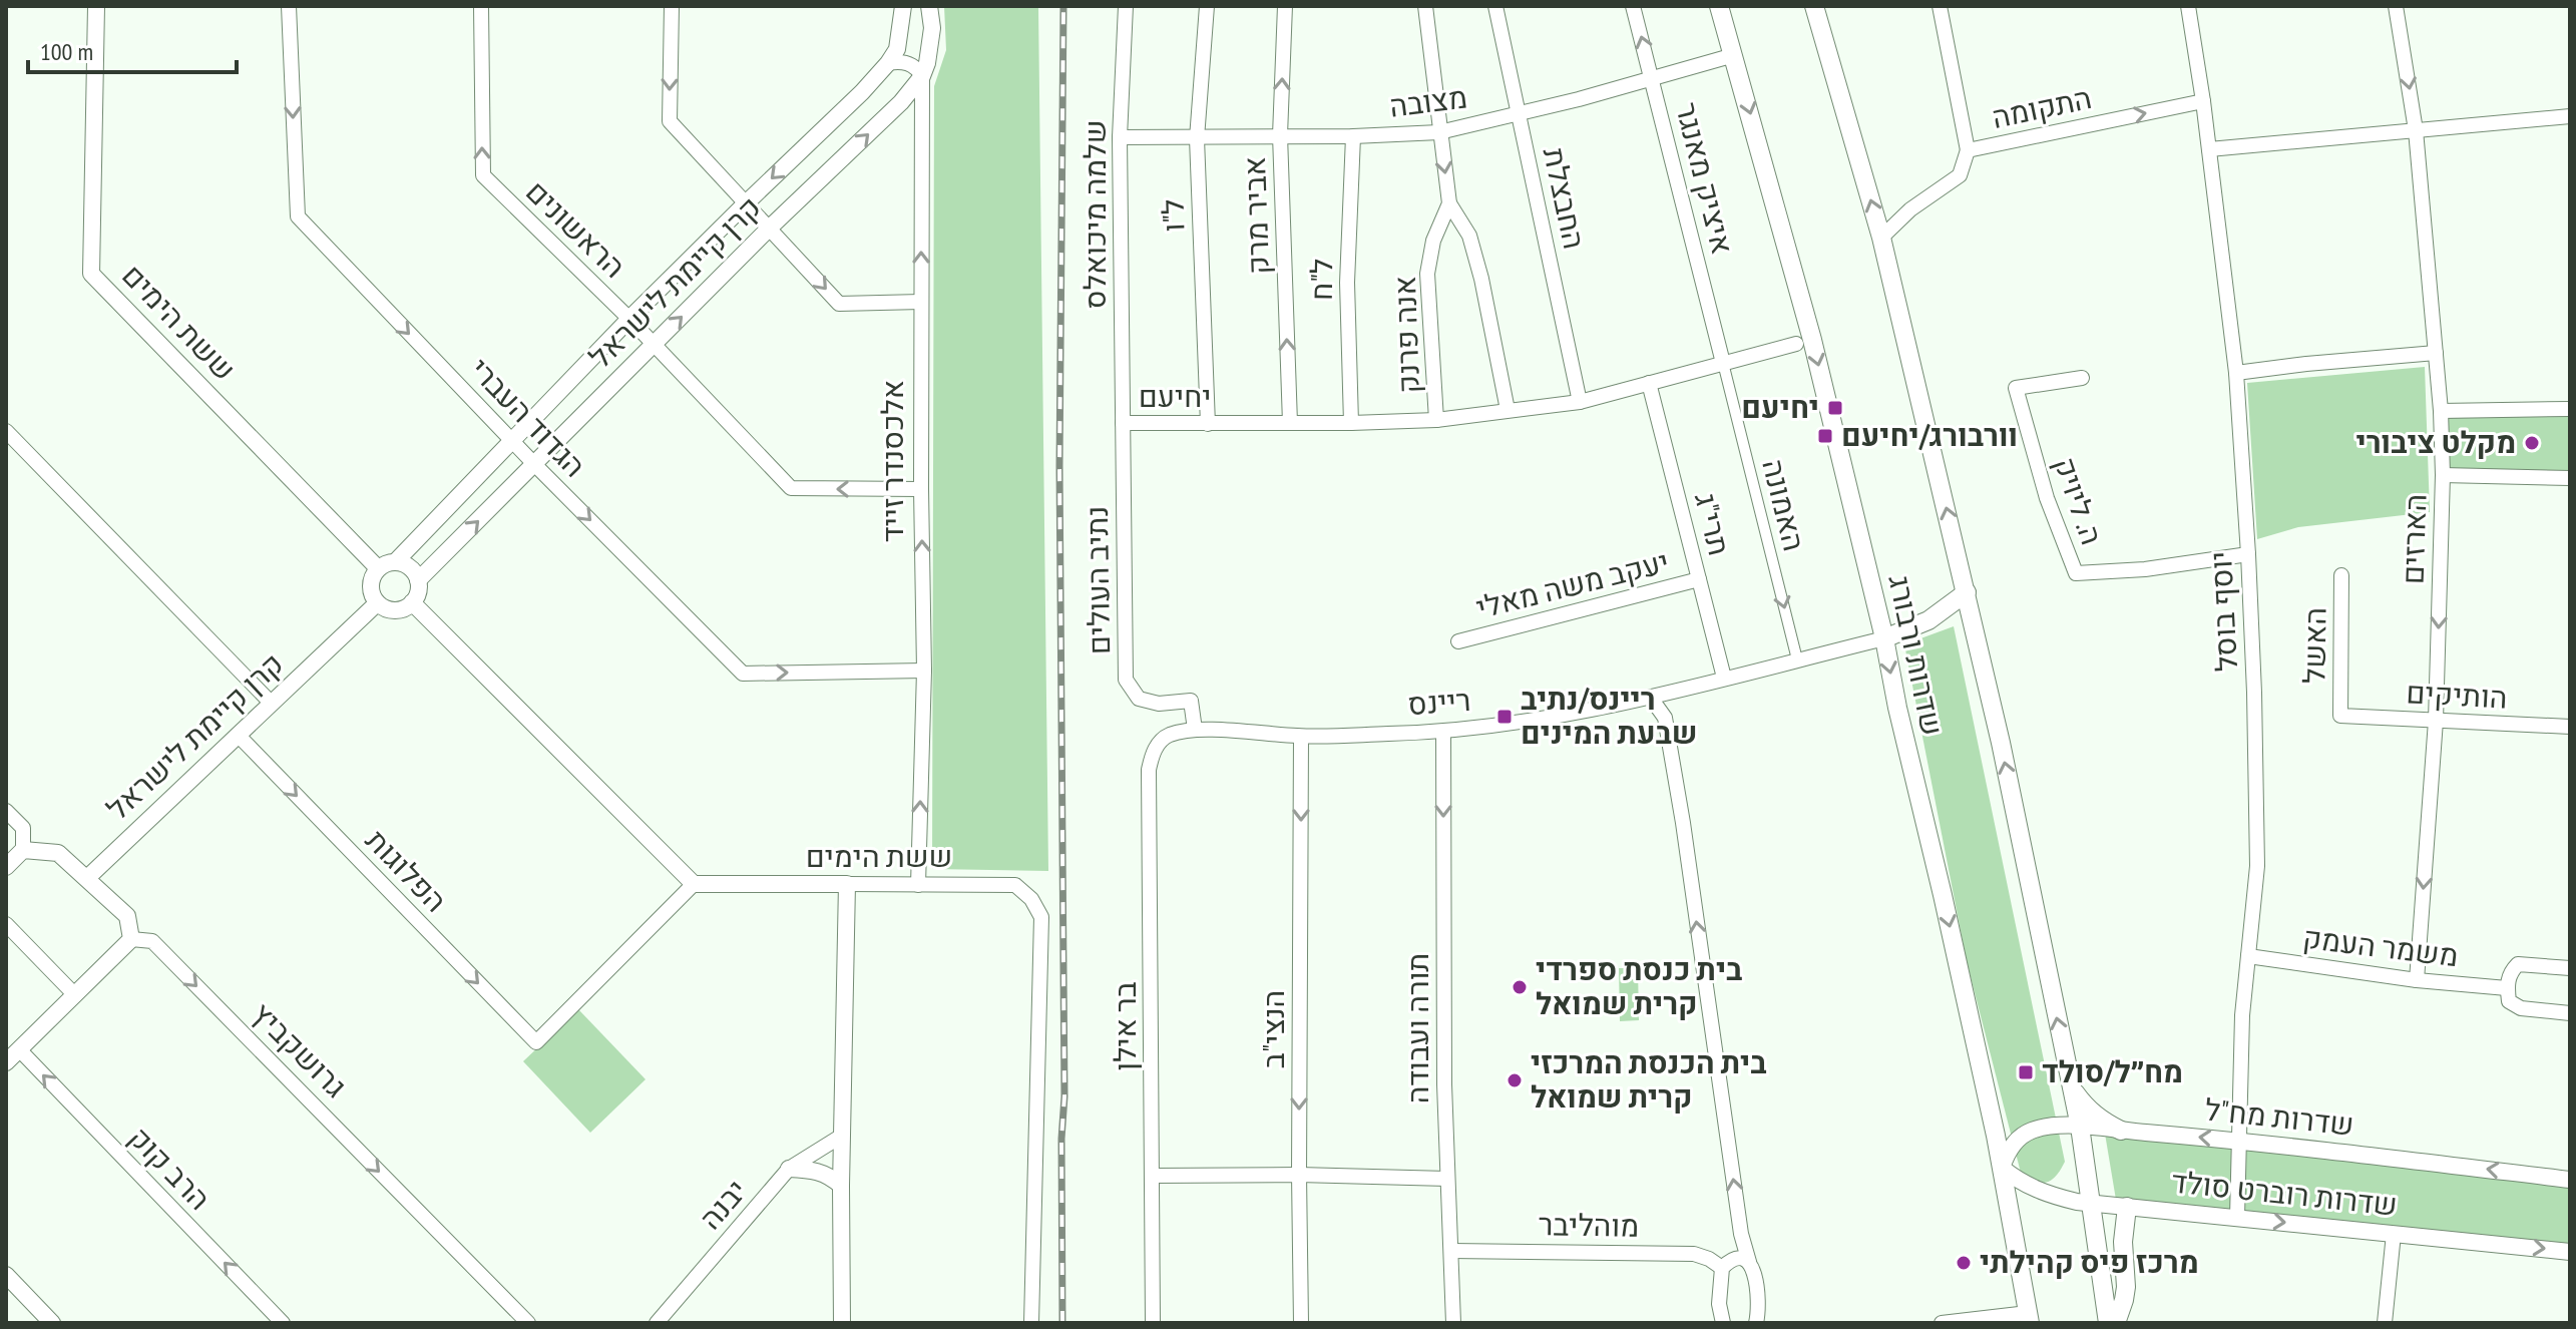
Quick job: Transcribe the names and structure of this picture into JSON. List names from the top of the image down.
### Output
{
  "streets": {
    "main road": ["שדרות ורבורג", "ריינס"],
    "street": [
      "מצובה",
      "התקומה",
      "איציק מאנגר",
      "החבצלת",
      "שלמה מיכואלס",
      "ל\"ו",
      "אביר מרק",
      "הראשונים",
      "ל\"ח",
      "קרן קיימת לישראל",
      "ששת הימים",
      "אנה פרנק",
      "יחיעם",
      "הגדוד העברי",
      "אלכסנדר זייד",
      "ה. ליויק",
      "האמונה",
      "תרי\"ג",
      "הארזים",
      "נתיב העולים",
      "יעקב משה מאלי",
      "יוסף בוסל",
      "האשל",
      "הותיקים",
      "הפלוגות",
      "משמר העמק",
      "בר אילן",
      "תורה ועבודה",
      "הנצי\"ב",
      "גרושקביץ",
      "שדרות מח\"ל",
      "הרב קוק",
      "שדרות רוברט סולד",
      "יבנה",
      "מוהליבר"
    ]
  },
  "crossings": [
    ["מצובה", "איציק מאנגר"],
    ["מצובה", "החבצלת"],
    ["מצובה", "שלמה מיכואלס"],
    ["מצובה", "ל\"ו"],
    ["מצובה", "אביר מרק"],
    ["מצובה", "ל\"ח"],
    ["מצובה", "שדרות ורבורג"],
    ["התקומה", "יוסף בוסל"],
    ["התקומה", "שדרות ורבורג"],
    ["איציק מאנגר", "יחיעם"],
    ["איציק מאנגר", "האמונה"],
    ["החבצלת", "יחיעם"],
    ["שלמה מיכואלס", "יחיעם"],
    ["שלמה מיכואלס", "נתיב העולים"],
    ["ל\"ו", "יחיעם"],
    ["אביר מרק", "יחיעם"],
    ["הראשונים", "קרן קיימת לישראל"],
    ["הראשונים", "אלכסנדר זייד"],
    ["ל\"ח", "יחיעם"],
    ["קרן קיימת לישראל", "ששת הימים"],
    ["קרן קיימת לישראל", "הגדוד העברי"],
    ["קרן קיימת לישראל", "אלכסנדר זייד"],
    ["קרן קיימת לישראל", "הפלוגות"],
    ["ששת הימים", "אלכסנדר זייד"],
    ["ששת הימים", "הפלוגות"],
    ["אנה פרנק", "יחיעם"],
    ["יחיעם", "האמונה"],
    ["יחיעם", "תרי\"ג"],
    ["יחיעם", "נתיב העולים"],
    ["הגדוד העברי", "אלכסנדר זייד"],
    ["ה. ליויק", "יוסף בוסל"],
    ["האמונה", "ריינס"],
    ["תרי\"ג", "יעקב משה מאלי"],
    ["תרי\"ג", "ריינס"],
    ["הארזים", "הותיקים"],
    ["הארזים", "משמר העמק"],
    ["נתיב העולים", "ריינס"],
    ["יוסף בוסל", "משמר העמק"],
    ["יוסף בוסל", "שדרות מח\"ל"],
    ["יוסף בוסל", "שדרות רוברט סולד"],
    ["האשל", "הותיקים"],
    ["שדרות ורבורג", "ריינס"],
    ["שדרות ורבורג", "שדרות מח\"ל"],
    ["שדרות ורבורג", "שדרות רוברט סולד"],
    ["ריינס", "בר אילן"],
    ["ריינס", "תורה ועבודה"],
    ["ריינס", "הנצי\"ב"],
    ["תורה ועבודה", "מוהליבר"],
    ["שדרות מח\"ל", "שדרות רוברט סולד"]
  ],
  "one_way": [
    "התקומה",
    "אביר מרק",
    "הראשונים",
    "הגדוד העברי",
    "אלכסנדר זייד",
    "האמונה",
    "הארזים",
    "תורה ועבודה",
    "הנצי\"ב",
    "גרושקביץ",
    "שדרות מח\"ל",
    "הרב קוק",
    "שדרות רוברט סולד"
  ],
  "places": {
    "transit": [
      "יחיעם",
      "וורבורג/יחיעם",
      "ריינס/נתיב שבעת המינים",
      "מח״ל/סולד"
    ],
    "other": [
      "מקלט ציבורי",
      "בית כנסת ספרדי קרית שמואל",
      "בית הכנסת המרכזי קרית שמואל",
      "מרכז פיס קהילתי"
    ]
  },
  "scale_bar": "100 m"
}
